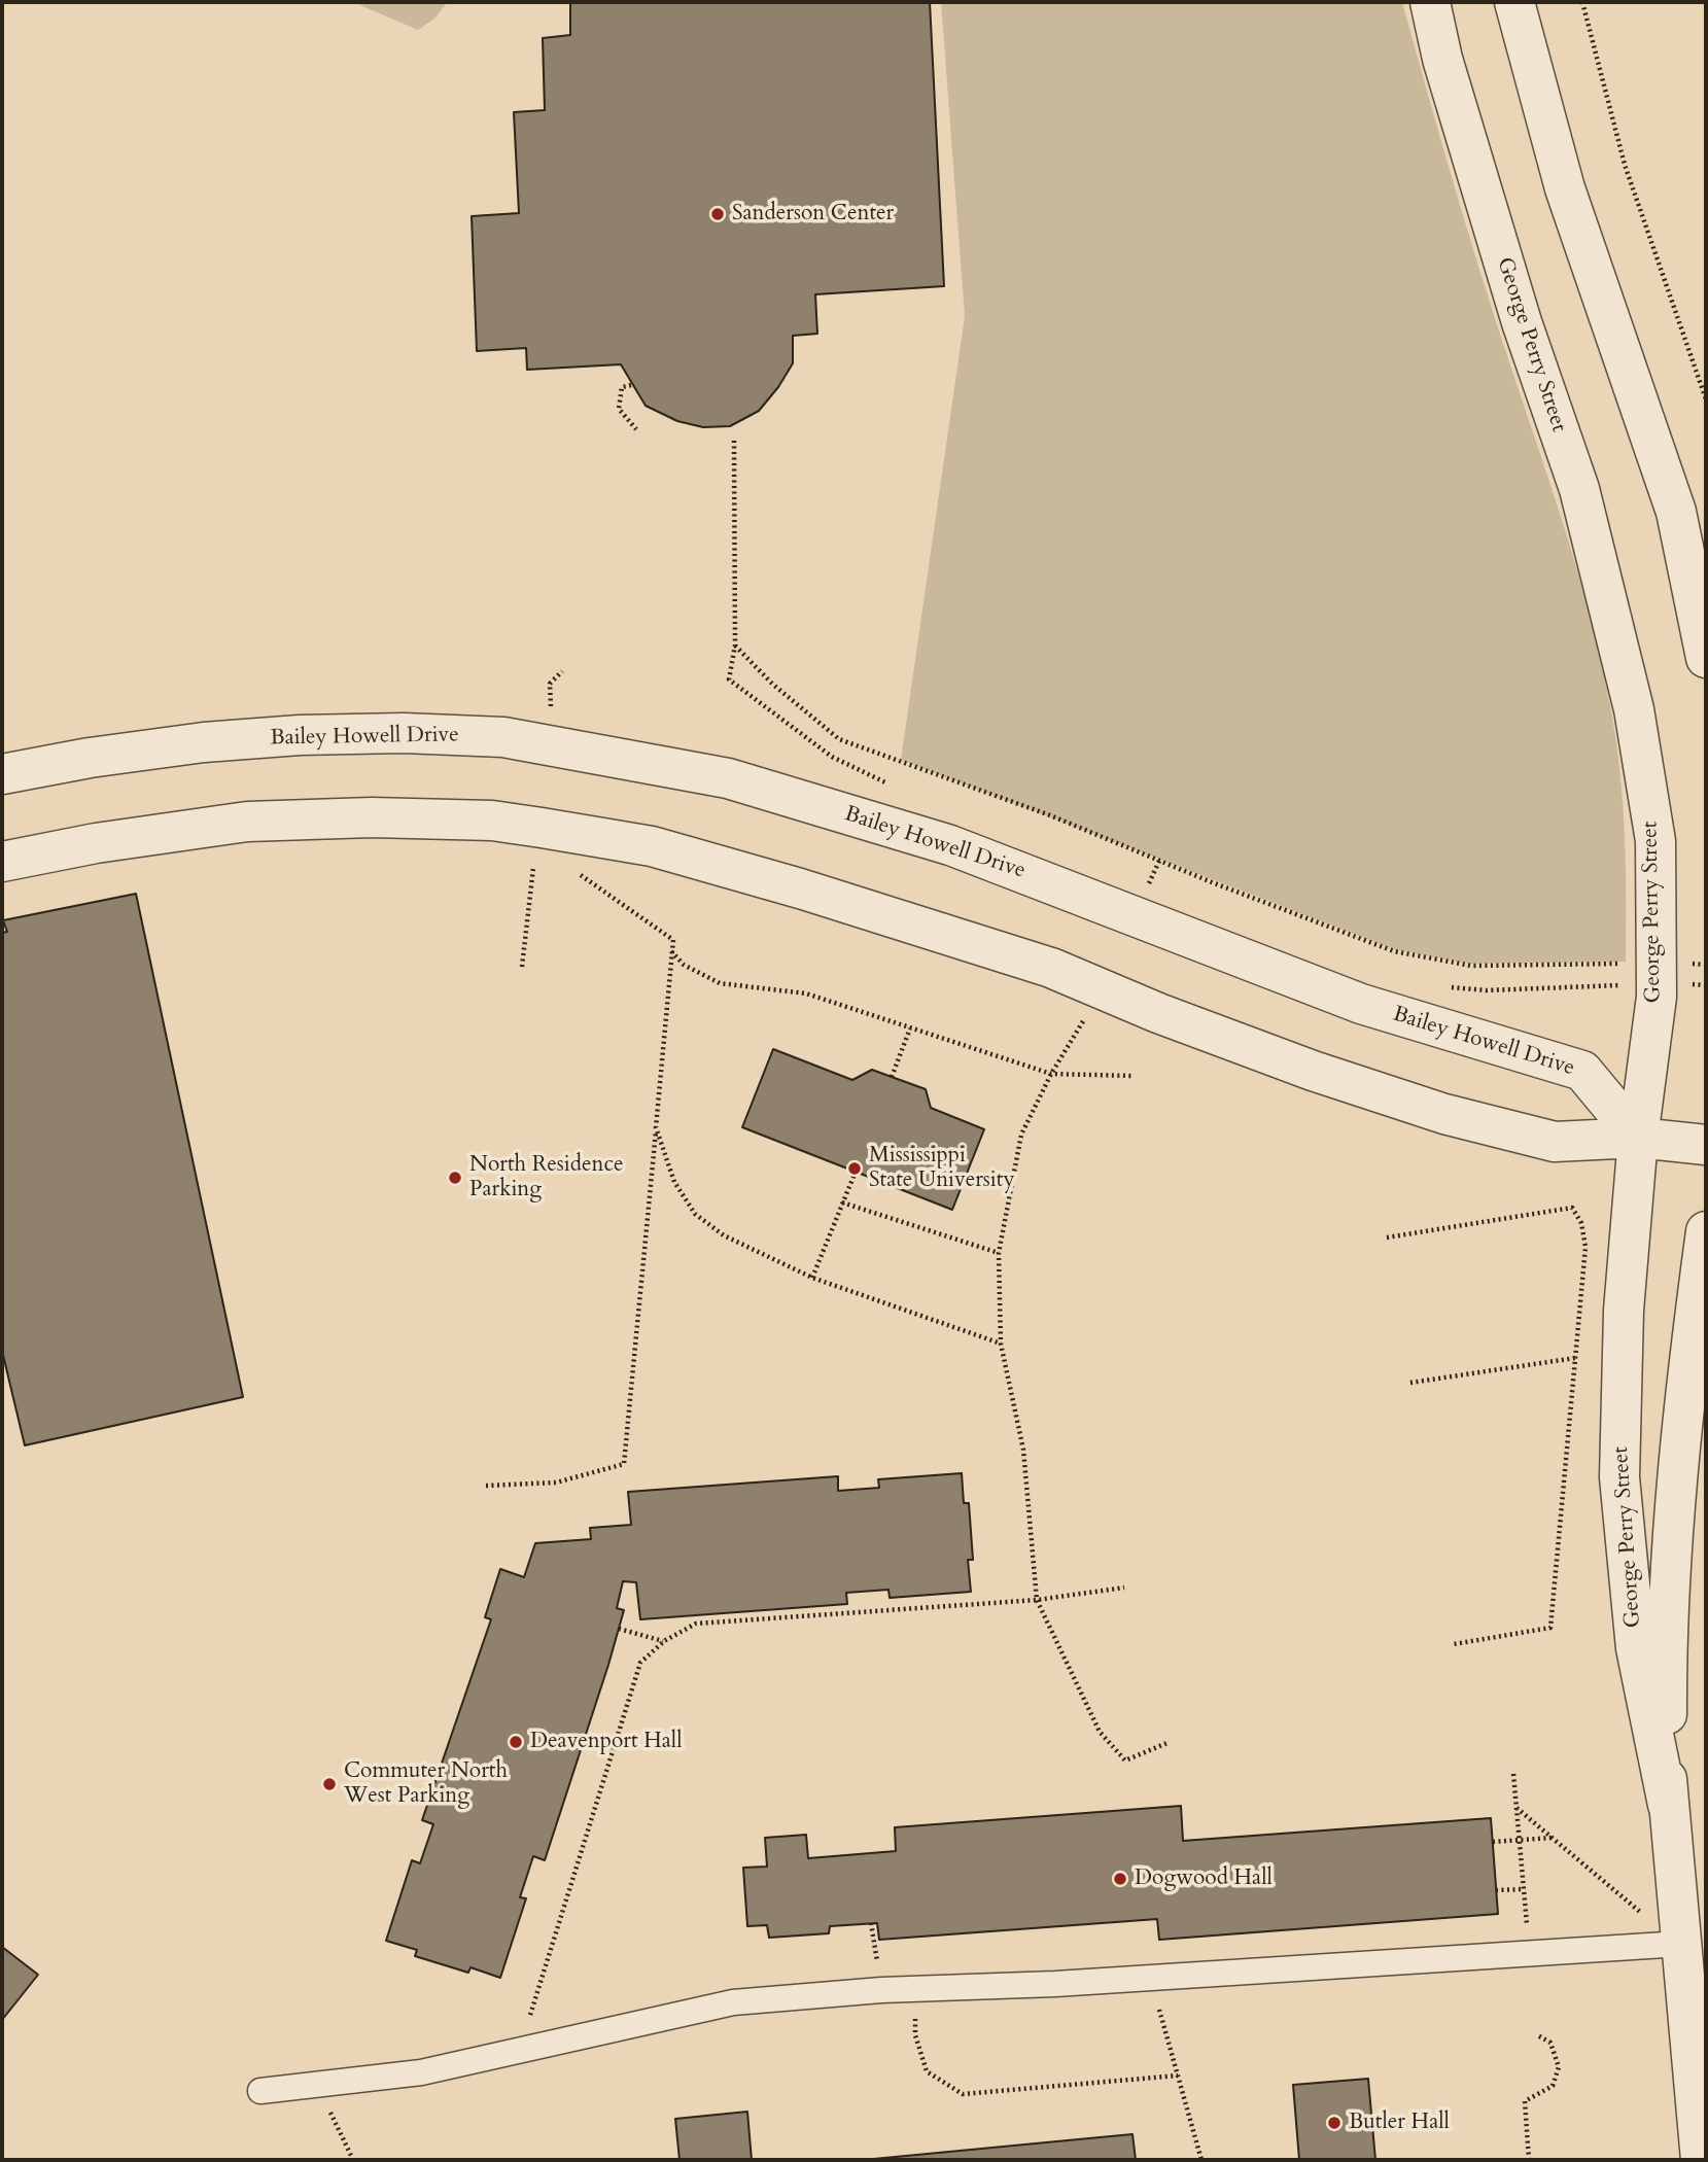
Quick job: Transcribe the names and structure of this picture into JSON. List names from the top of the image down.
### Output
{
  "streets": {
    "street": ["George Perry Street", "Bailey Howell Drive"]
  },
  "crossings": [
    ["George Perry Street", "Bailey Howell Drive"]
  ],
  "places": [
    "Sanderson Center",
    "Mississippi State University",
    "North Residence Parking",
    "Deavenport Hall",
    "Commuter North West Parking",
    "Dogwood Hall",
    "Butler Hall"
  ]
}
